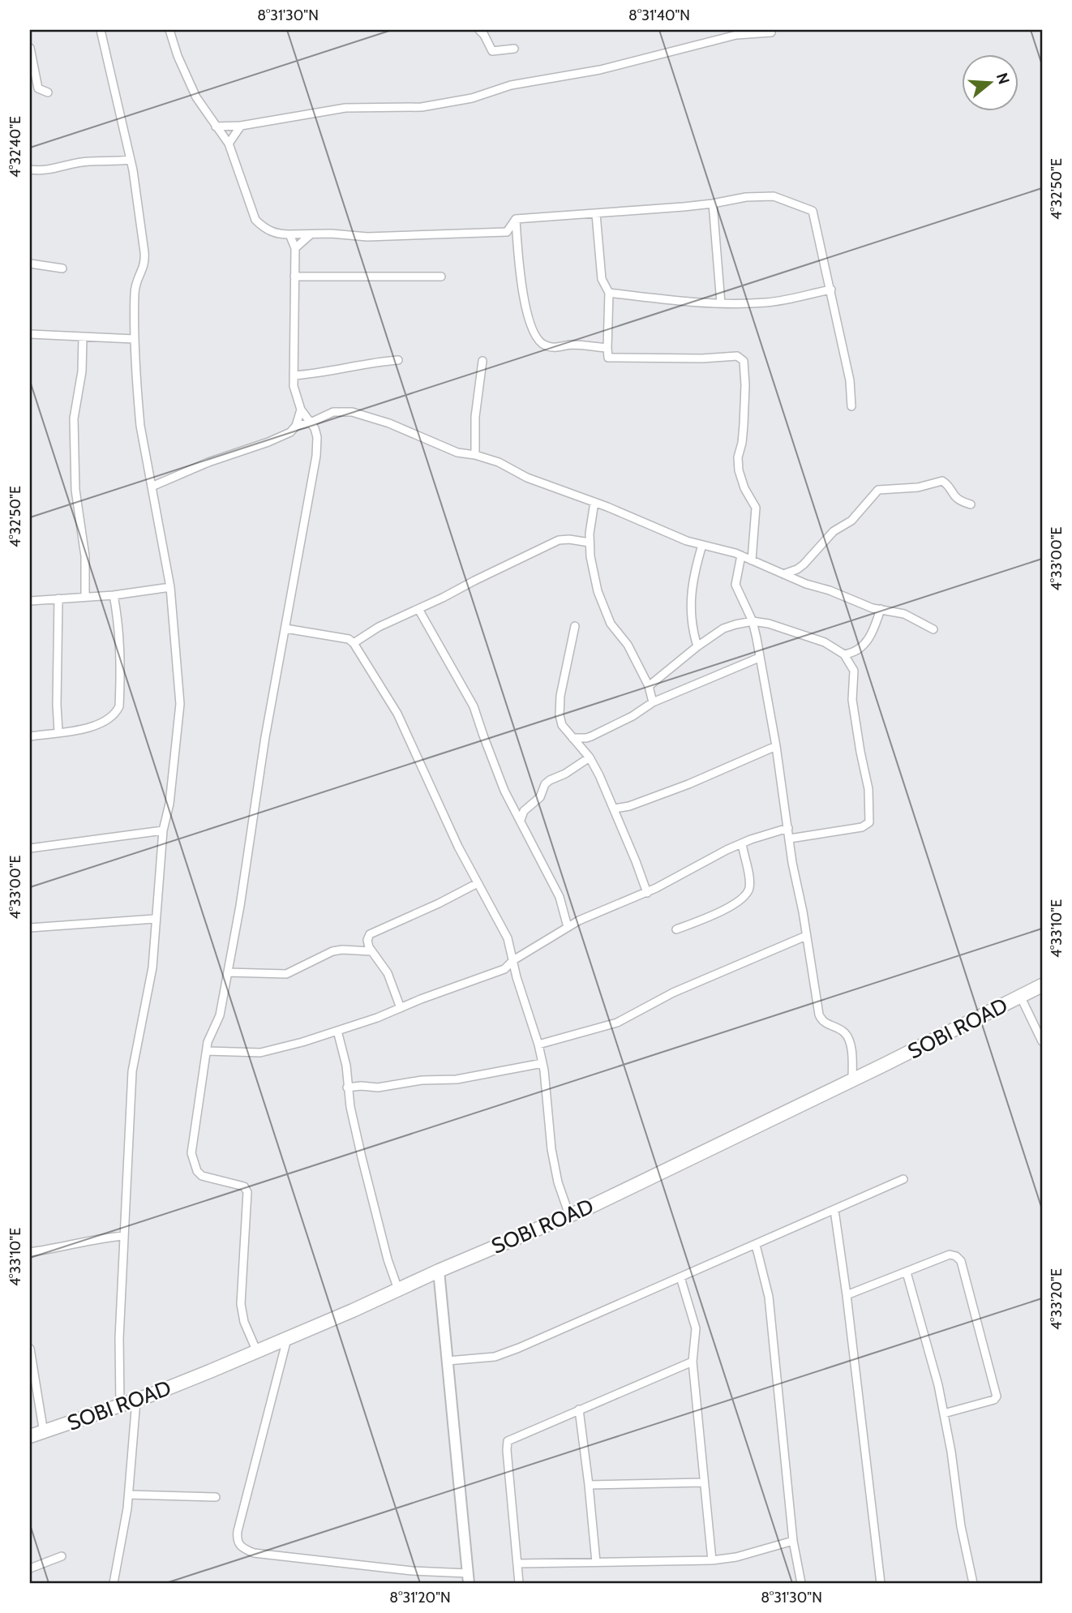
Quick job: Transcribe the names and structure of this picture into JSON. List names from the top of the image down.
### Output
{
  "streets": {
    "highway": ["SOBI ROAD"]
  },
  "north": "right",
  "coordinates": [
    "8°31'30\"N",
    "8°31'40\"N",
    "4°32'40\"E",
    "4°32'50\"E",
    "4°33'00\"E",
    "4°33'10\"E",
    "4°33'20\"E",
    "8°31'20\"N"
  ]
}
